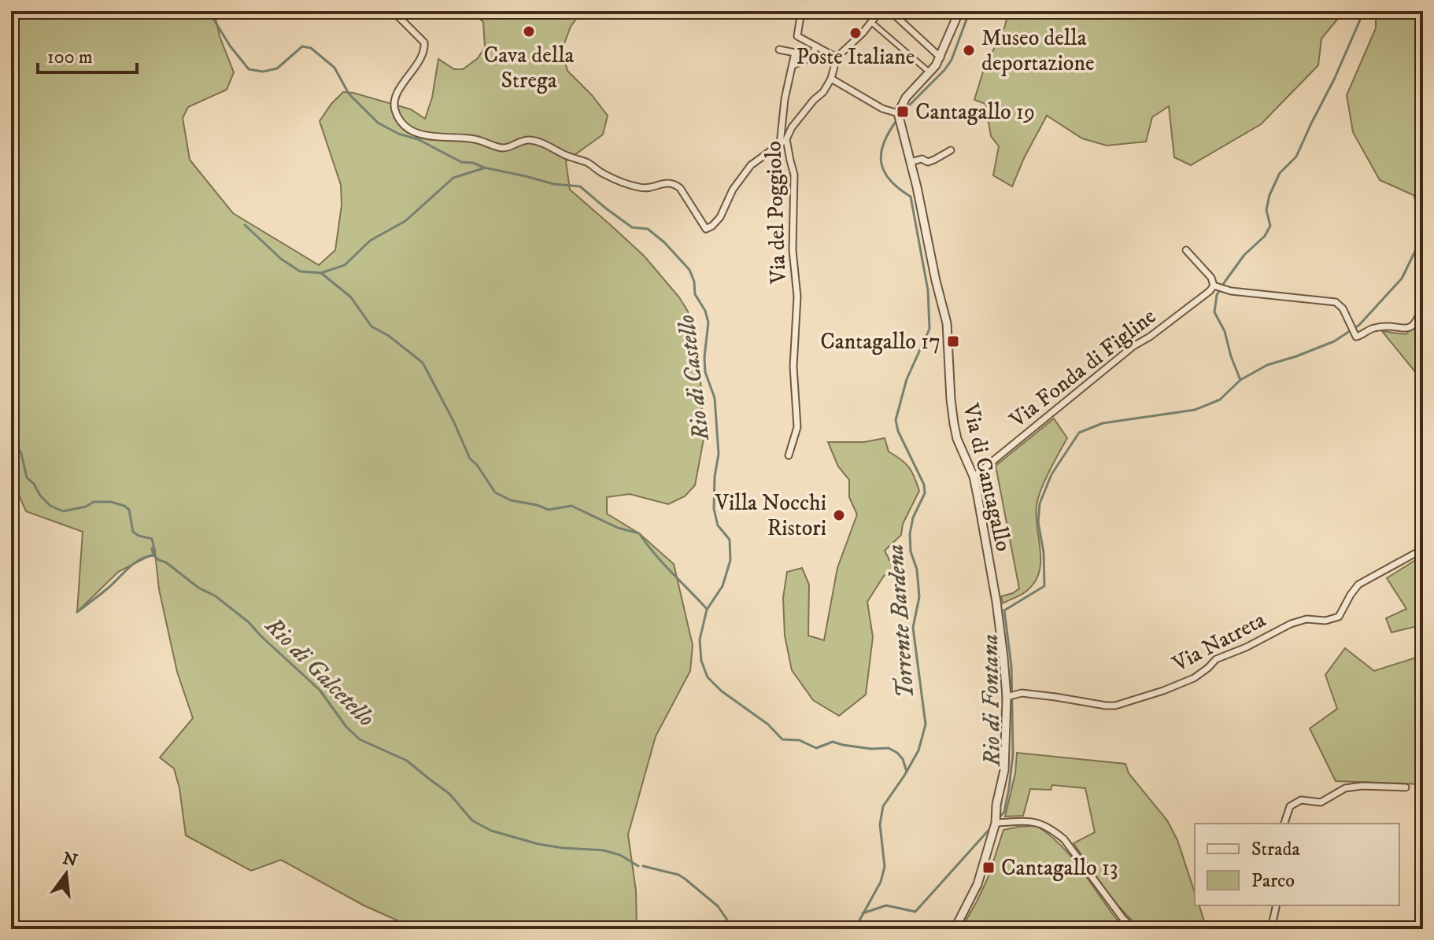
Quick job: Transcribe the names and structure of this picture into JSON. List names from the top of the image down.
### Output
{
  "streets": {
    "street": [
      "Via del Poggiolo",
      "Via Fonda di Figline",
      "Via di Cantagallo",
      "Via Natreta"
    ]
  },
  "crossings": [
    ["Via Fonda di Figline", "Via di Cantagallo"],
    ["Via di Cantagallo", "Via Natreta"]
  ],
  "water": [
    "Rio di Castello",
    "Torrente Bardena",
    "Rio di Galcetello",
    "Rio di Fontana"
  ],
  "places": {
    "other": [
      "Cava della Strega",
      "Poste Italiane",
      "Museo della deportazione",
      "Villa Nocchi Ristori"
    ],
    "transit": ["Cantagallo 19", "Cantagallo 17", "Cantagallo 13"]
  },
  "legend": ["Strada", "Parco"],
  "scale_bar": "100 m",
  "north": "top"
}
